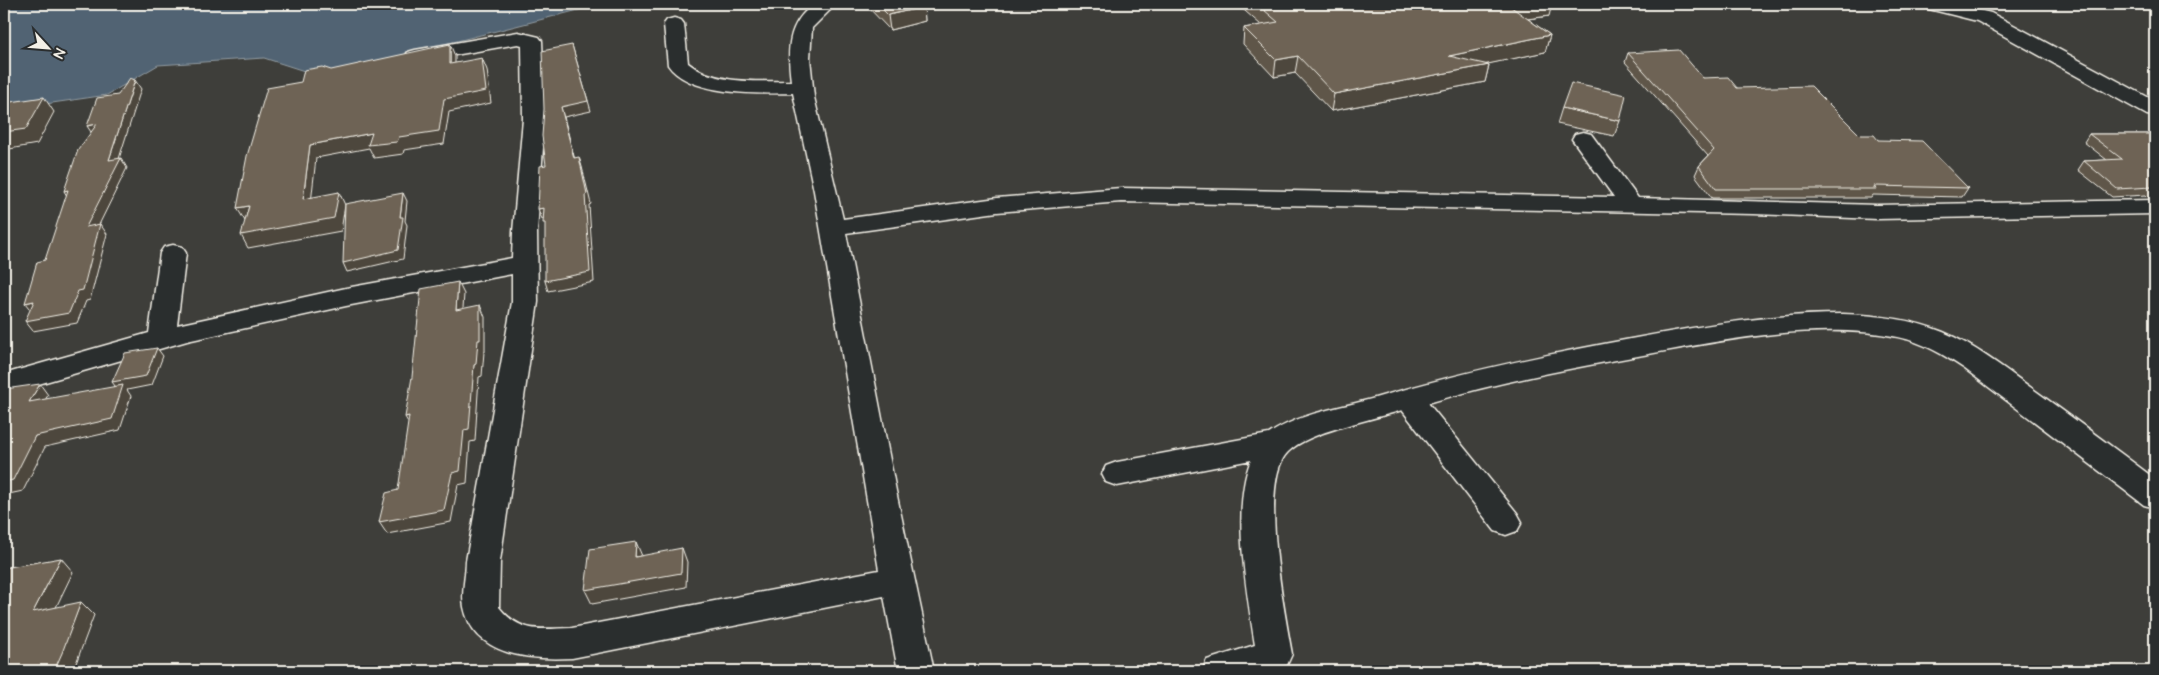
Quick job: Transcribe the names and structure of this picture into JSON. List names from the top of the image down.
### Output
{
  "north": "bottom right"
}
